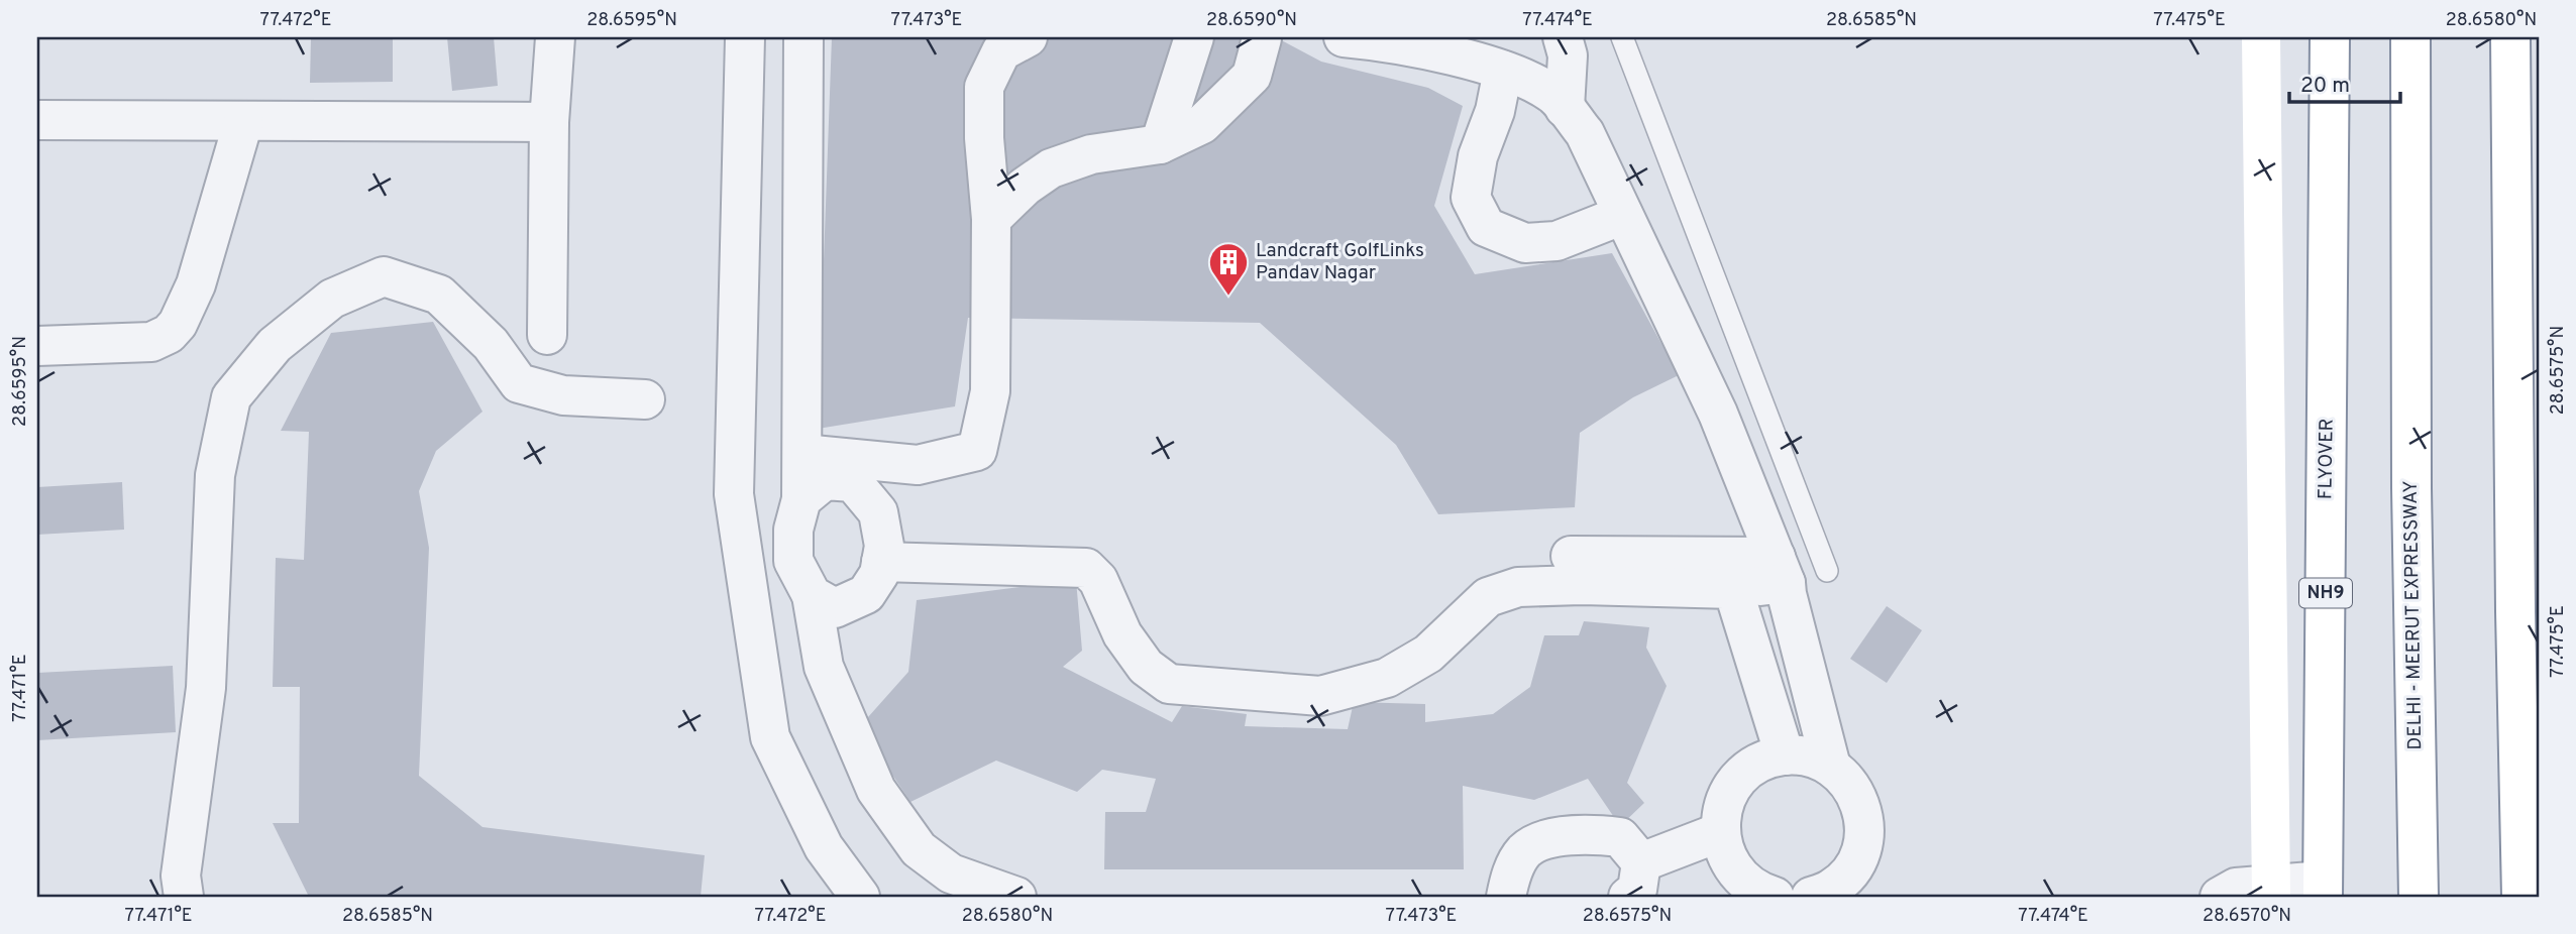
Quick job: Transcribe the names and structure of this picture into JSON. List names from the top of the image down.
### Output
{
  "streets": {
    "main road": ["FLYOVER", "NH9", "DELHI - MEERUT EXPRESSWAY"]
  },
  "places": {
    "building": ["Landcraft GolfLinks Pandav Nagar"]
  },
  "scale_bar": "20 m",
  "coordinates": [
    "77.472°E",
    "28.6595°N",
    "77.473°E",
    "28.6590°N",
    "77.474°E",
    "28.6585°N",
    "77.475°E",
    "28.6580°N",
    "28.6575°N",
    "77.471°E",
    "28.6570°N"
  ]
}
